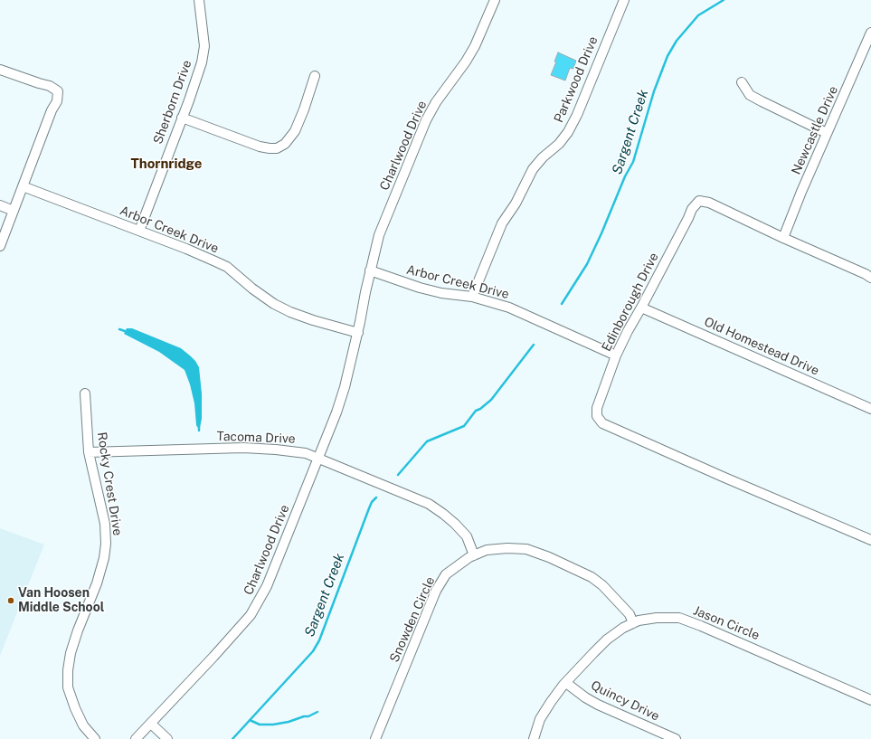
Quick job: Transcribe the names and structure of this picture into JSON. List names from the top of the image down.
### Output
{
  "streets": {
    "street": [
      "Parkwood Drive",
      "Sherborn Drive",
      "Newcastle Drive",
      "Charlwood Drive",
      "Arbor Creek Drive",
      "Edinborough Drive",
      "Old Homestead Drive",
      "Tacoma Drive",
      "Rocky Crest Drive",
      "Snowden Circle",
      "Jason Circle",
      "Quincy Drive"
    ]
  },
  "crossings": [
    ["Parkwood Drive", "Arbor Creek Drive"],
    ["Sherborn Drive", "Arbor Creek Drive"],
    ["Newcastle Drive", "Edinborough Drive"],
    ["Charlwood Drive", "Arbor Creek Drive"],
    ["Charlwood Drive", "Tacoma Drive"],
    ["Arbor Creek Drive", "Edinborough Drive"],
    ["Edinborough Drive", "Old Homestead Drive"],
    ["Tacoma Drive", "Rocky Crest Drive"],
    ["Tacoma Drive", "Snowden Circle"],
    ["Snowden Circle", "Jason Circle"],
    ["Jason Circle", "Quincy Drive"]
  ],
  "districts": ["Thornridge"],
  "water": ["Sargent Creek"],
  "places": ["Van Hoosen Middle School"]
}
